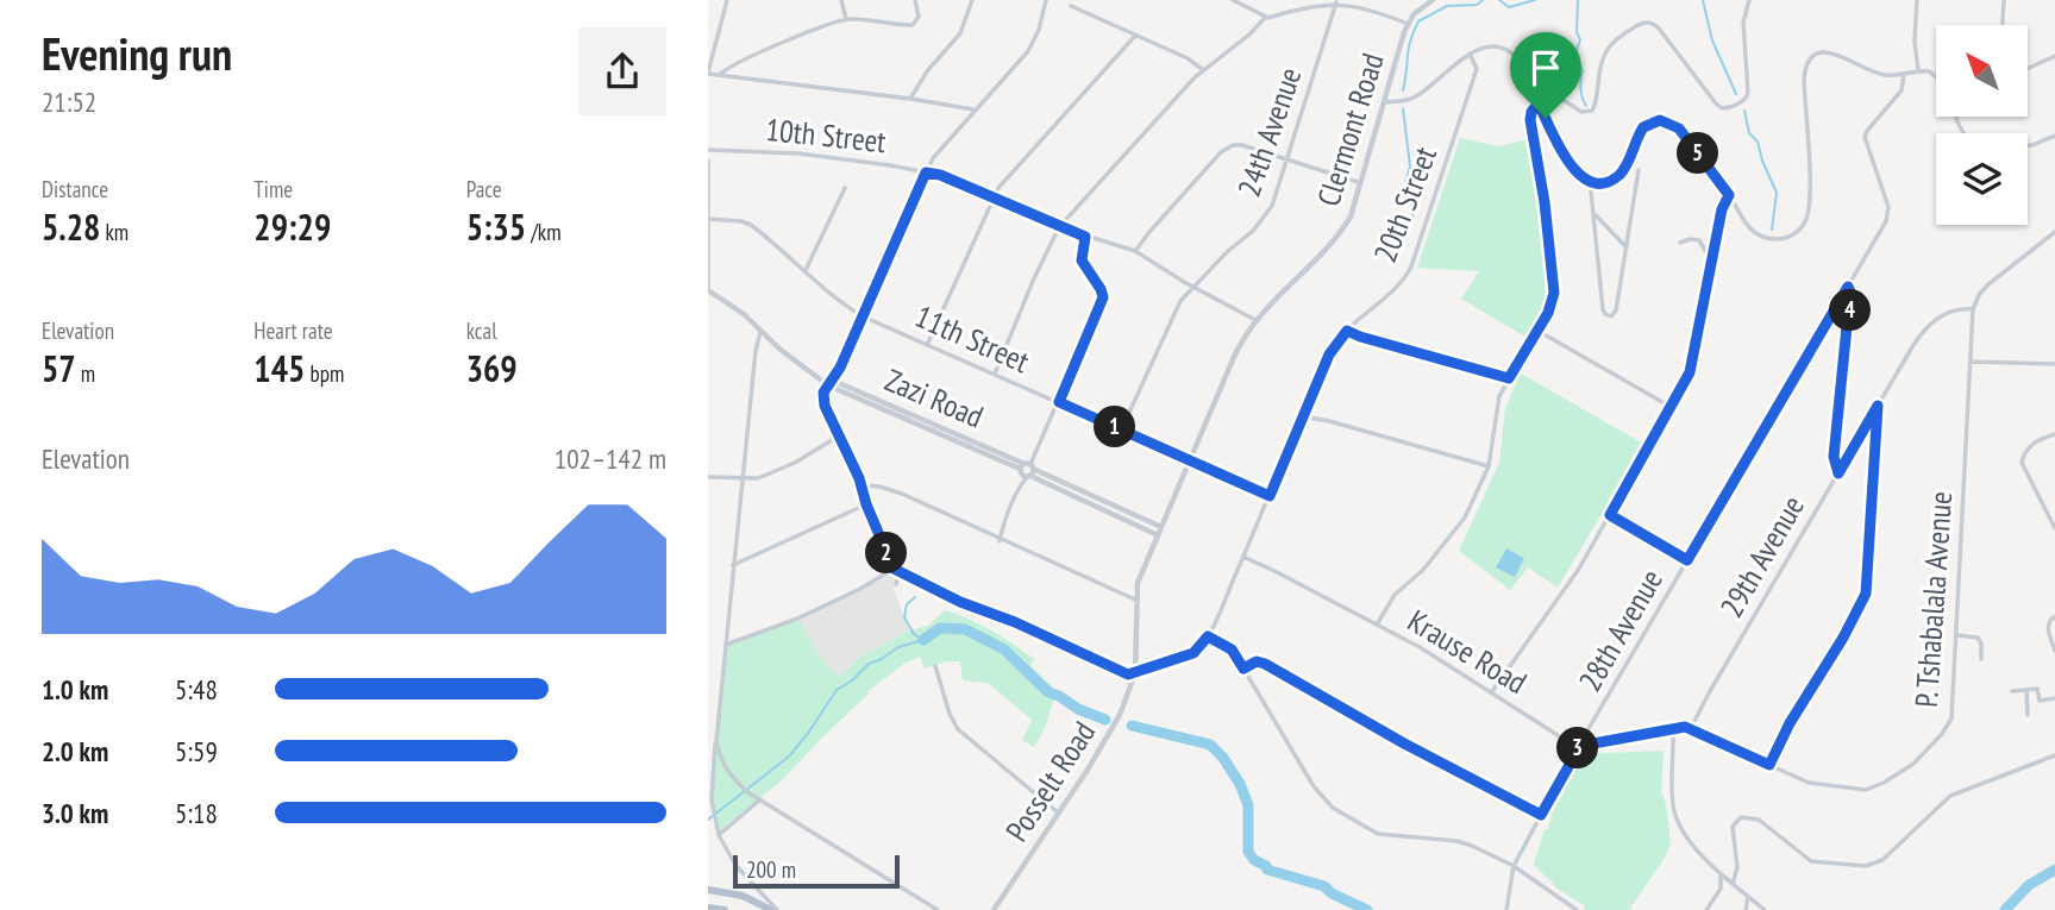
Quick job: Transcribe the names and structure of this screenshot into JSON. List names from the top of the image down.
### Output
{
  "streets": {
    "street": [
      "Clermont Road",
      "24th Avenue",
      "10th Street",
      "20th Street",
      "11th Street",
      "Zazi Road",
      "29th Avenue",
      "P. Tshabalala Avenue",
      "28th Avenue",
      "Krause Road",
      "Posselt Road"
    ]
  },
  "crossings": [
    ["Clermont Road", "10th Street"],
    ["Clermont Road", "11th Street"],
    ["Clermont Road", "Zazi Road"],
    ["Clermont Road", "Posselt Road"],
    ["24th Avenue", "10th Street"],
    ["24th Avenue", "11th Street"],
    ["20th Street", "11th Street"],
    ["20th Street", "Krause Road"],
    ["29th Avenue", "P. Tshabalala Avenue"],
    ["28th Avenue", "Krause Road"]
  ],
  "scale_bar": "200 m",
  "north": "top left",
  "page": {
    "heading": ["Evening run", "21:52"],
    "pins": [
      "5",
      "4",
      "1",
      "2",
      "3"
    ],
    "stats": [
      ["Distance", "5.28 km"],
      ["Time", "29:29"],
      ["Pace", "5:35 /km"],
      ["Elevation", "57 m"],
      ["Heart rate", "145 bpm"],
      ["kcal", "369"]
    ],
    "chart": ["Elevation", "102–142 m"],
    "list": [
      {
        "name": "1.0 km",
        "note": "5:48"
      },
      {
        "name": "2.0 km",
        "note": "5:59"
      },
      {
        "name": "3.0 km",
        "note": "5:18"
      }
    ],
    "scale": "200 m"
  }
}
